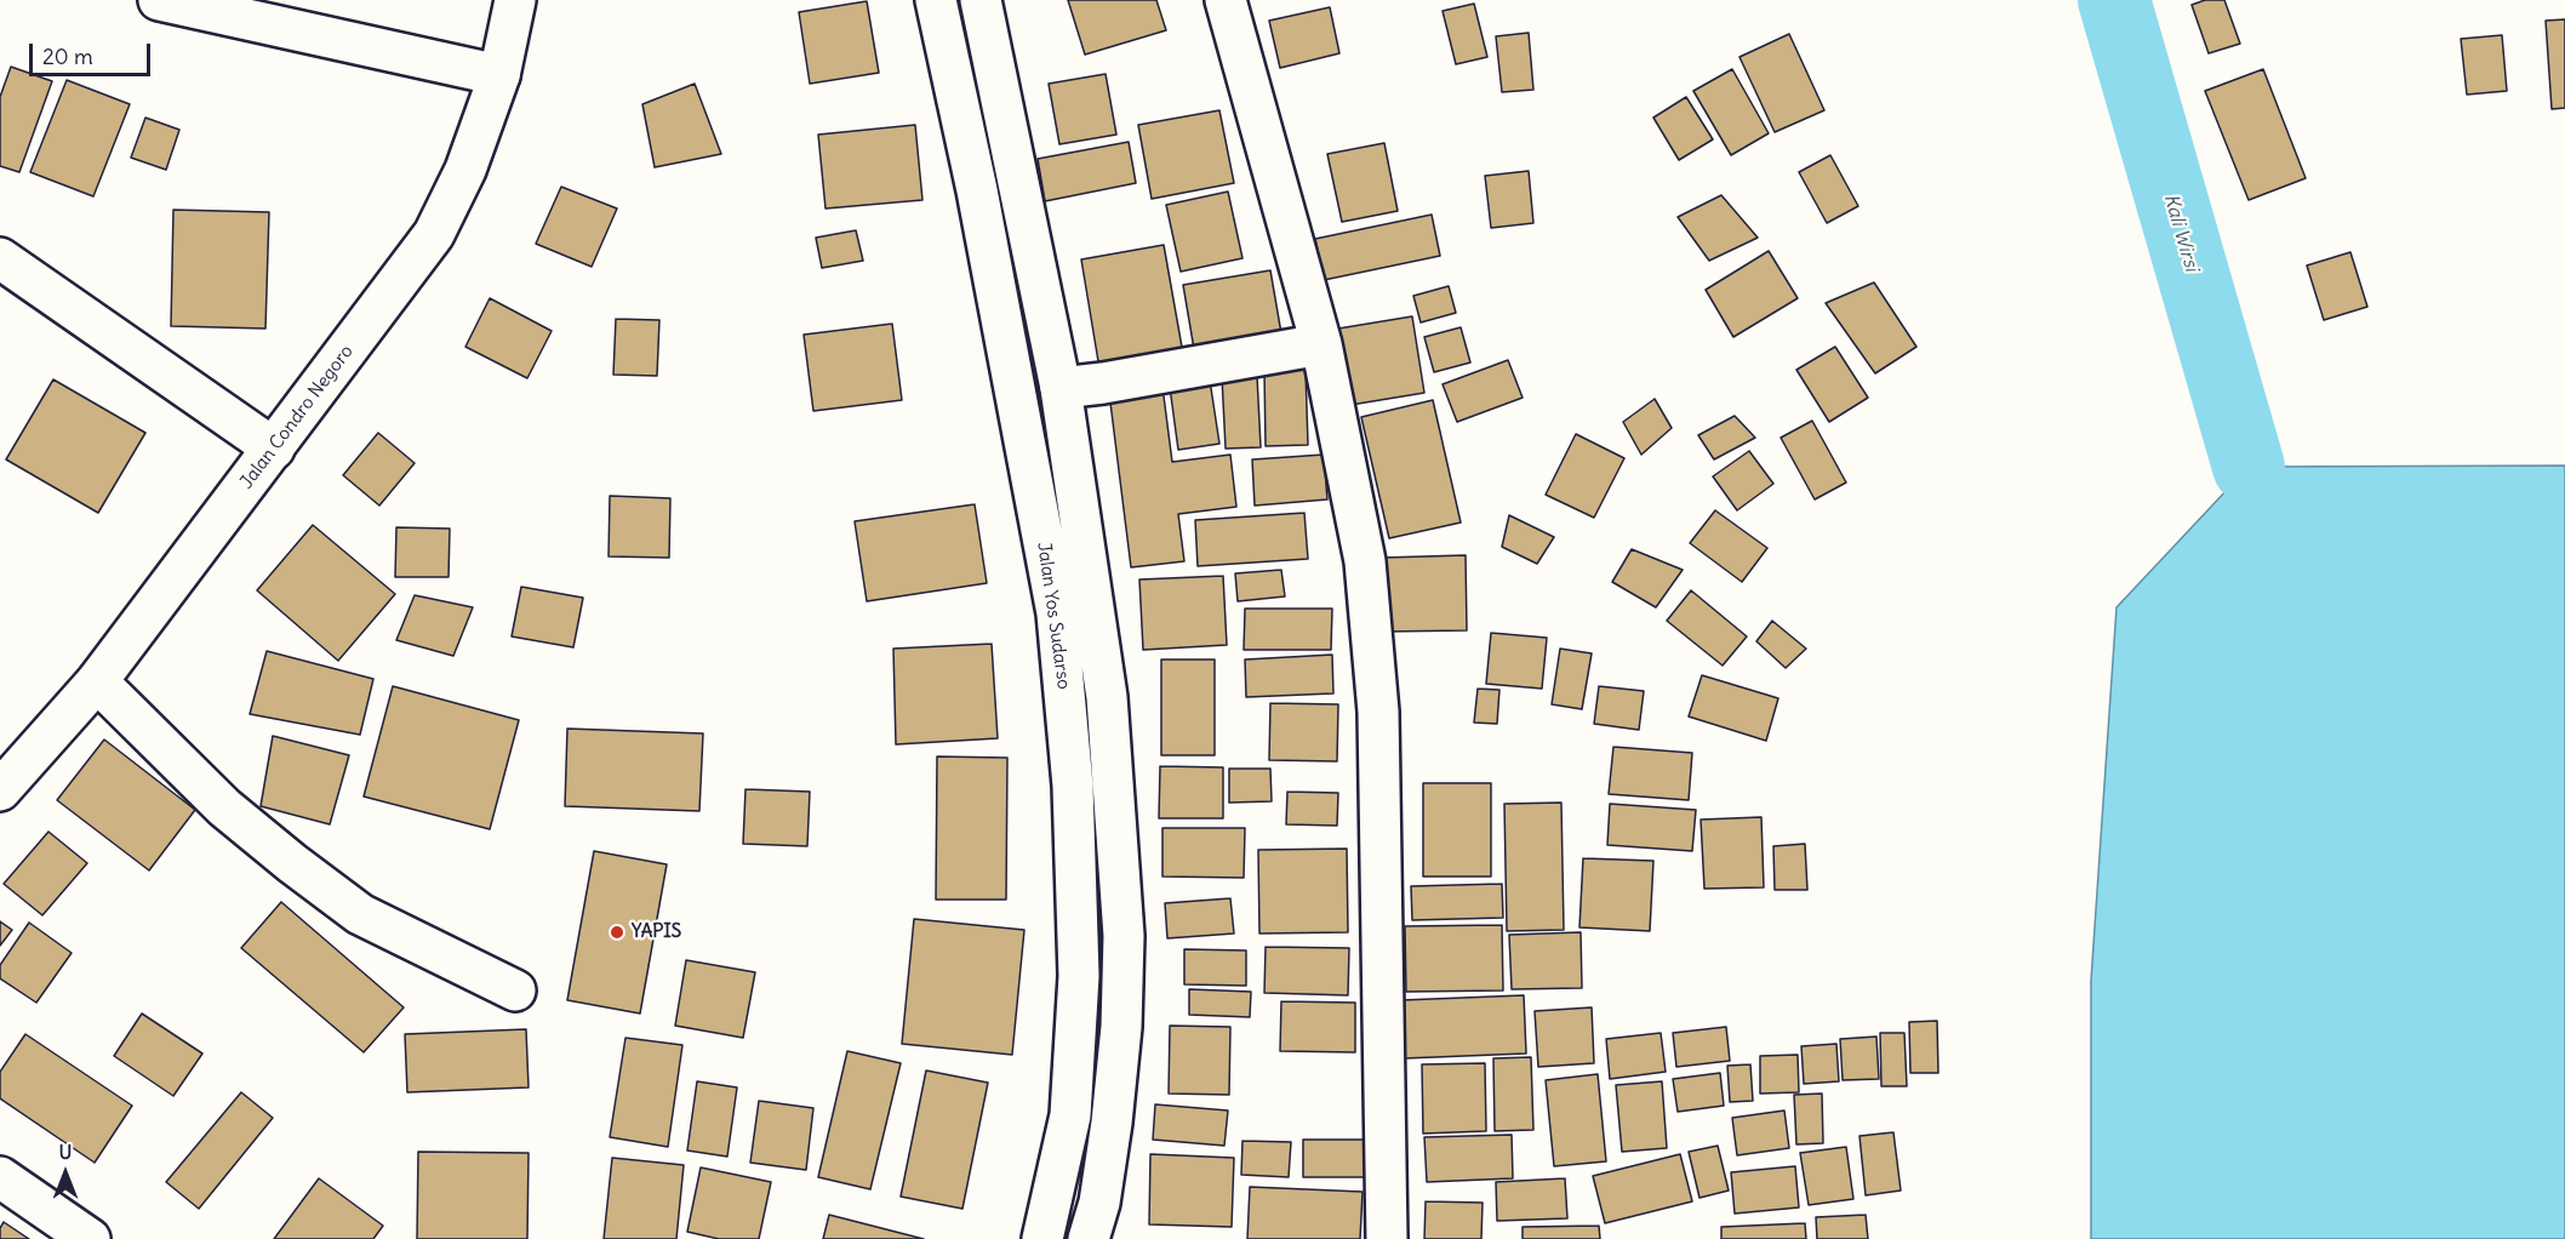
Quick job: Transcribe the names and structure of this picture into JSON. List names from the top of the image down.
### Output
{
  "streets": {
    "main road": ["Jalan Condro Negoro", "Jalan Yos Sudarso"]
  },
  "water": ["Kali Wirsi"],
  "places": ["YAPIS"],
  "scale_bar": "20 m",
  "north": "top"
}
